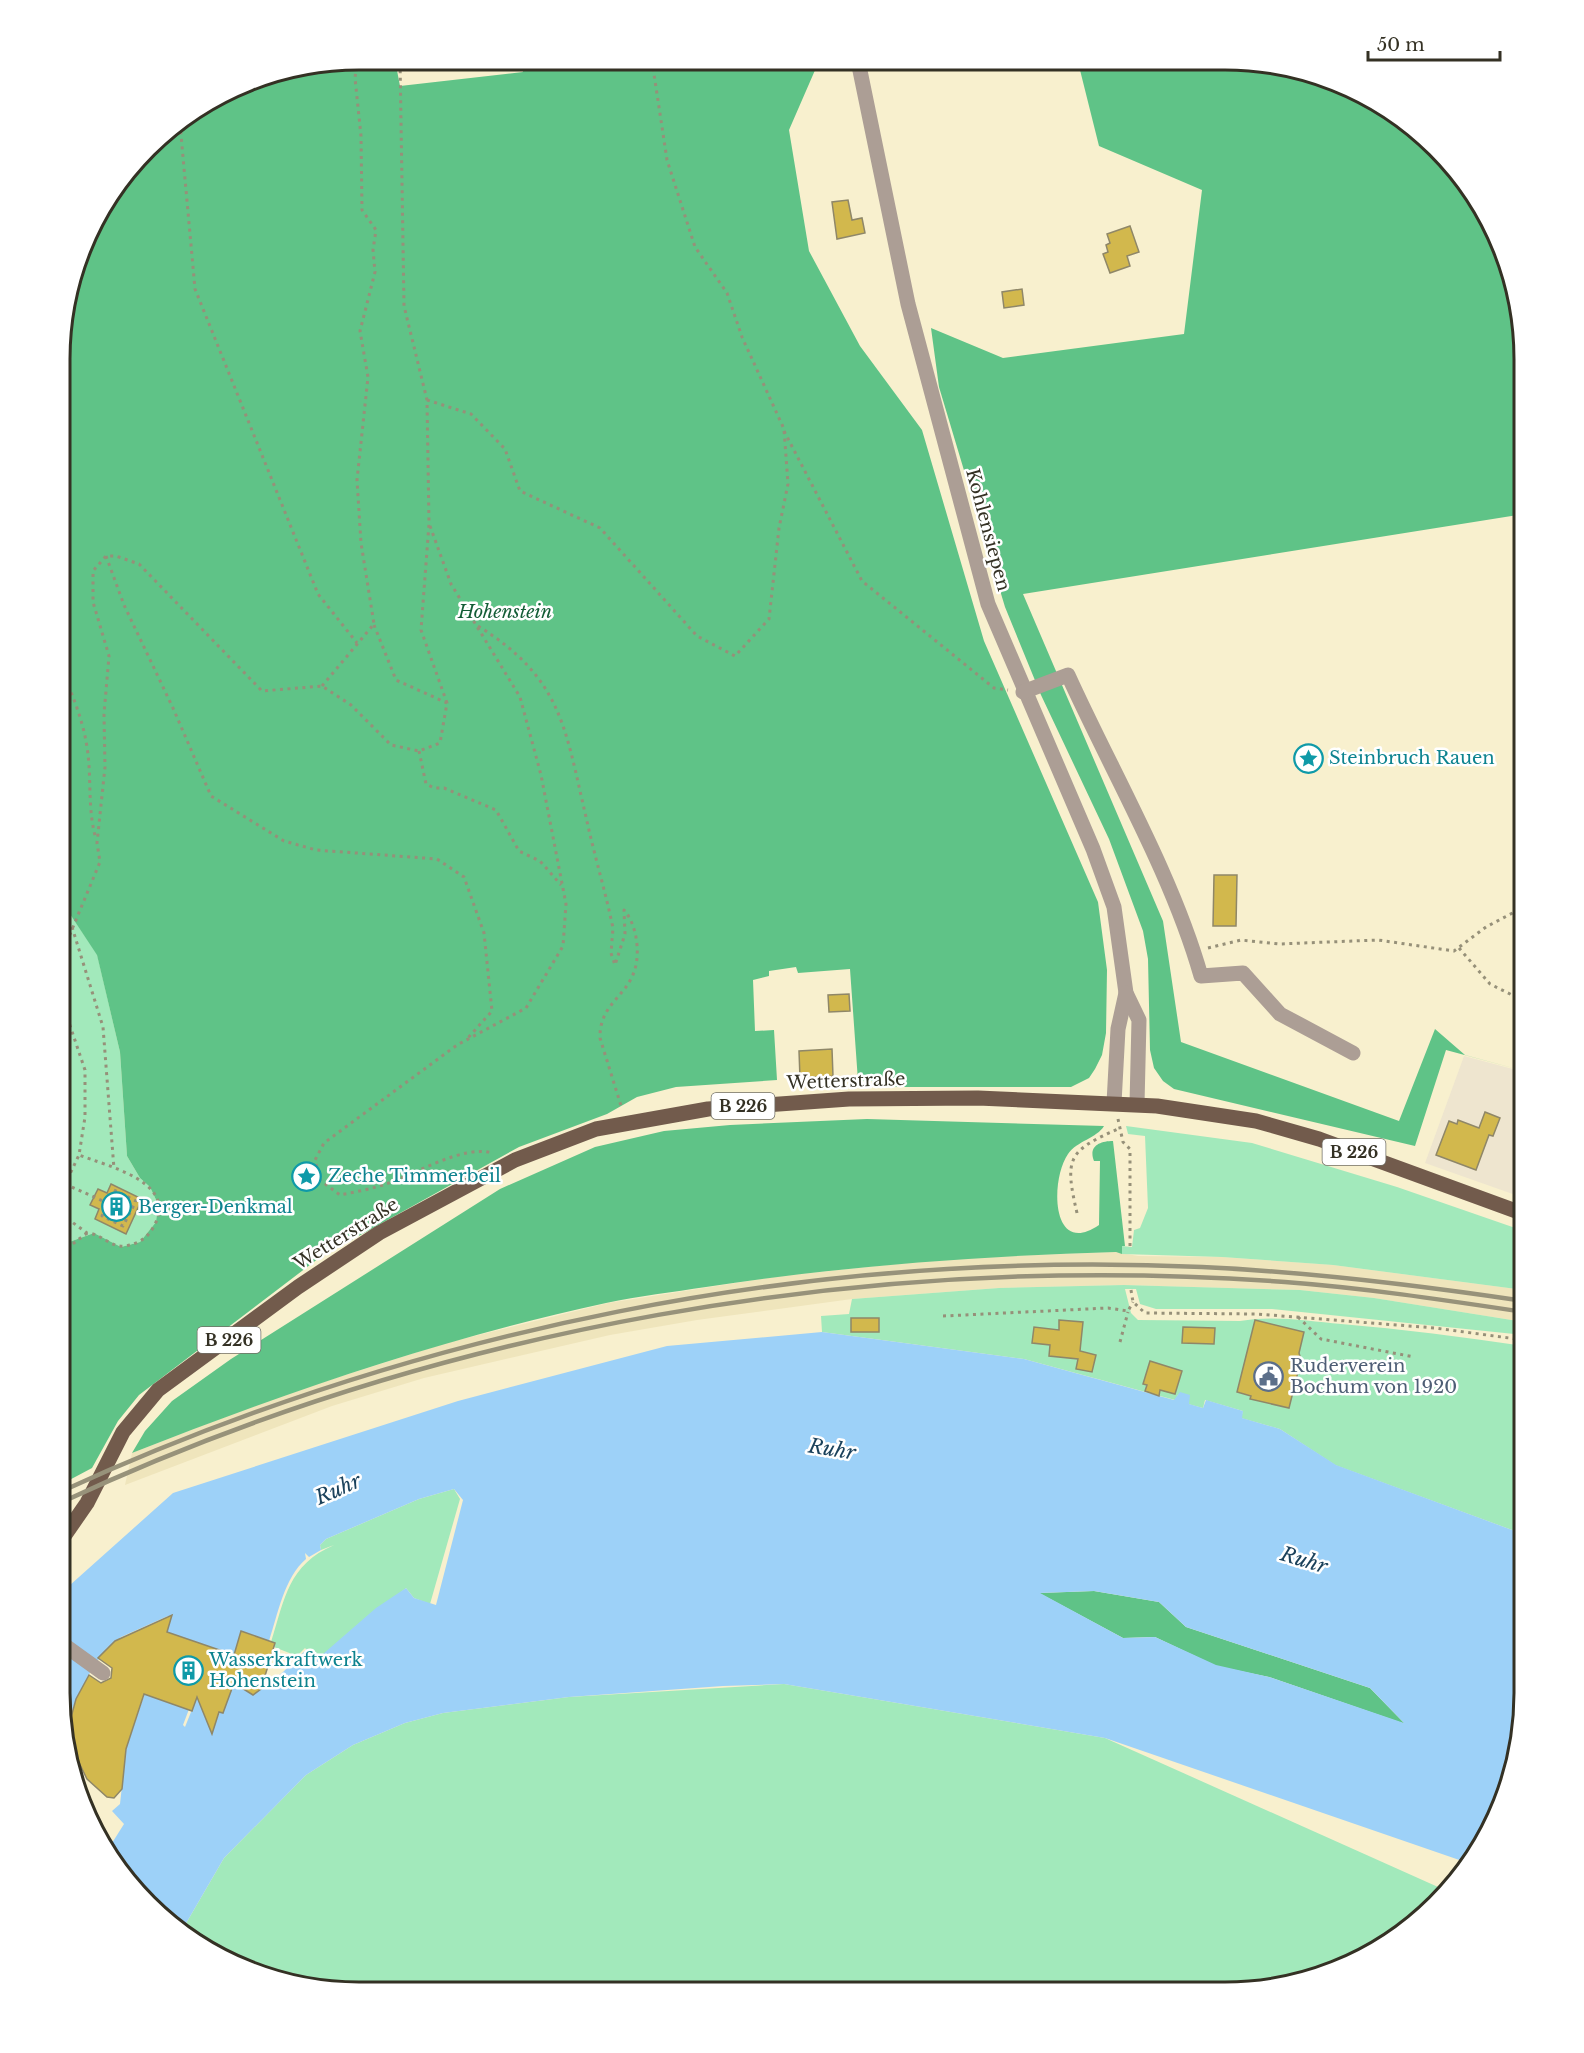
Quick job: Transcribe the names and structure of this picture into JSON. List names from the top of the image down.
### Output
{
  "streets": {
    "main road": ["Wetterstraße", "B 226"],
    "street": ["Kohlensiepen"]
  },
  "crossings": [
    ["Kohlensiepen", "Wetterstraße"]
  ],
  "water": ["Ruhr"],
  "parks": ["Hohenstein"],
  "places": {
    "place": ["Steinbruch Rauen", "Zeche Timmerbeil"],
    "building": ["Berger-Denkmal", "Wasserkraftwerk Hohenstein"],
    "public building": ["Ruderverein Bochum von 1920"]
  },
  "scale_bar": "50 m"
}
